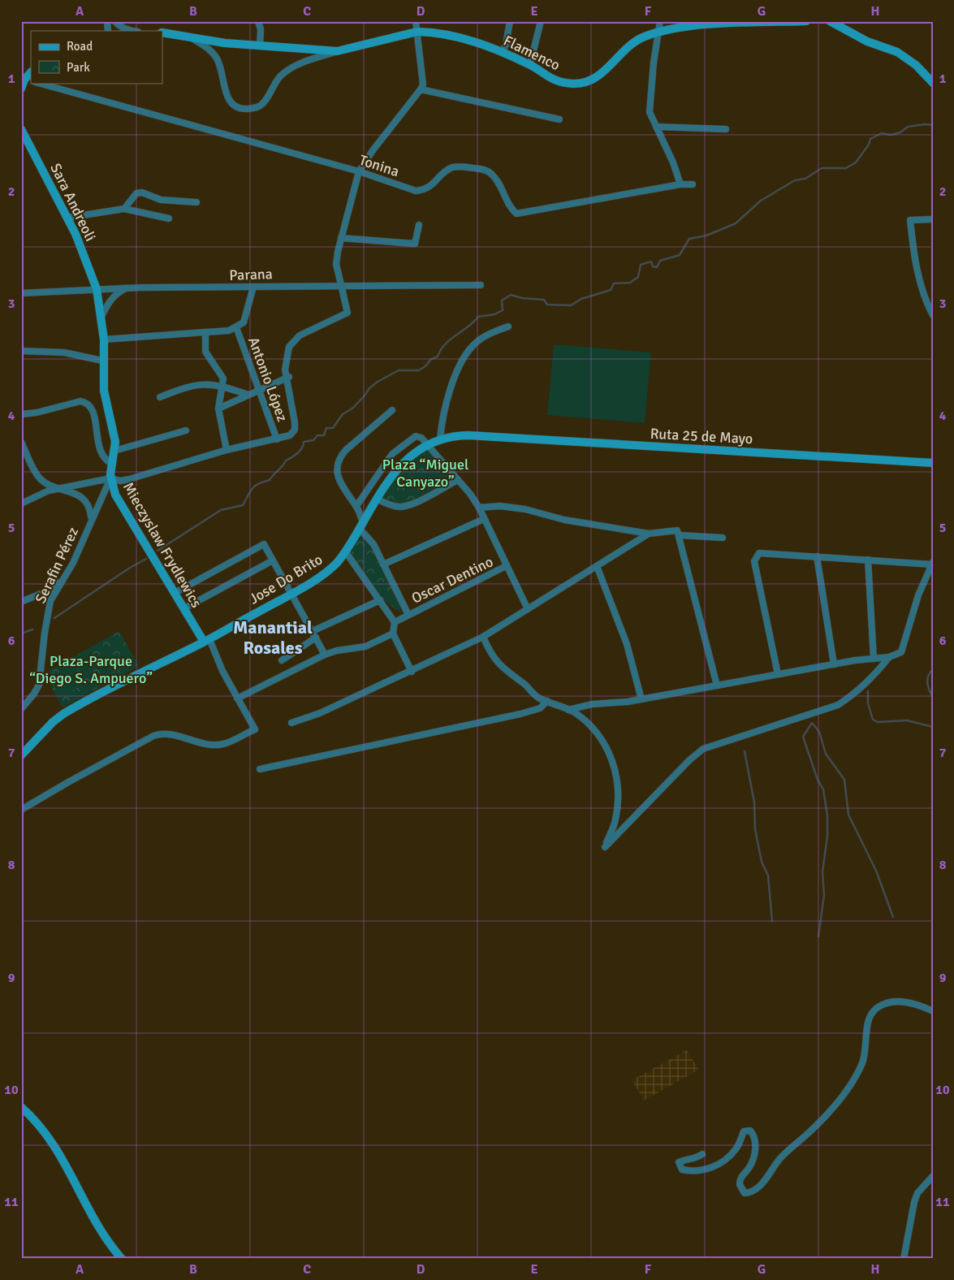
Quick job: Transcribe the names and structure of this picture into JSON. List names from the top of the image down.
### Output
{
  "streets": {
    "street": [
      "Flamenco",
      "Tonina",
      "Sara Andreoli",
      "Parana",
      "Antonio López",
      "Ruta 25 de Mayo",
      "Mieczyslaw Frydlewics",
      "Serafin Pérez",
      "Jose Do Brito",
      "Oscar Dentino"
    ]
  },
  "crossings": [
    ["Sara Andreoli", "Parana"],
    ["Sara Andreoli", "Mieczyslaw Frydlewics"],
    ["Parana", "Mieczyslaw Frydlewics"],
    ["Ruta 25 de Mayo", "Jose Do Brito"],
    ["Mieczyslaw Frydlewics", "Serafin Pérez"],
    ["Mieczyslaw Frydlewics", "Jose Do Brito"]
  ],
  "districts": ["Manantial Rosales"],
  "parks": ["Plaza “Miguel Canyazo”", "Plaza-Parque “Diego S. Ampuero”"],
  "legend": ["Road", "Park"],
  "grid": {
    "columns": [
      "A",
      "B",
      "C",
      "D",
      "E",
      "F",
      "G",
      "H"
    ],
    "rows": [
      "1",
      "2",
      "3",
      "4",
      "5",
      "6",
      "7",
      "8",
      "9",
      "10",
      "11"
    ]
  }
}
